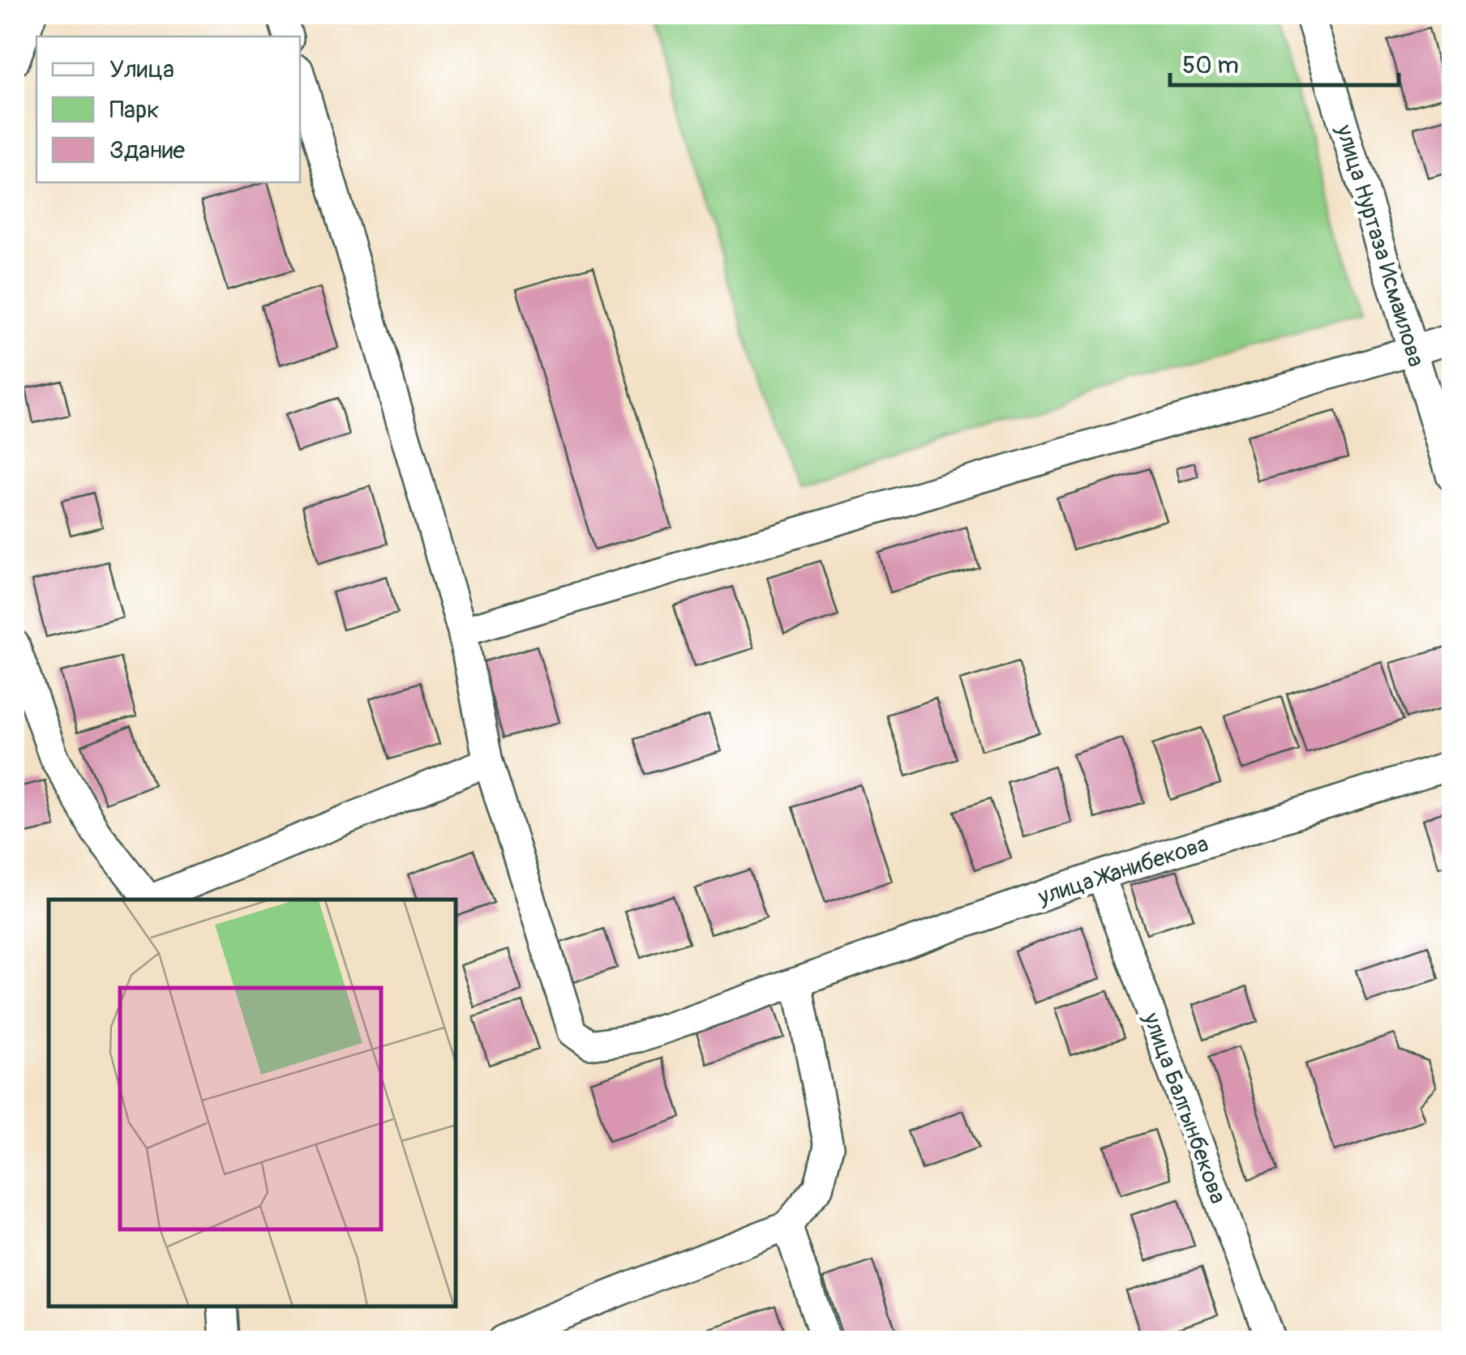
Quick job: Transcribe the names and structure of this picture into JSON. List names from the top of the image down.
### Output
{
  "streets": {
    "street": ["улица Нуртаза Исмаилова", "улица Жанибекова", "улица Балгынбекова"]
  },
  "crossings": [
    ["улица Жанибекова", "улица Балгынбекова"]
  ],
  "legend": ["Улица", "Парк", "Здание"],
  "scale_bar": "50 m"
}
